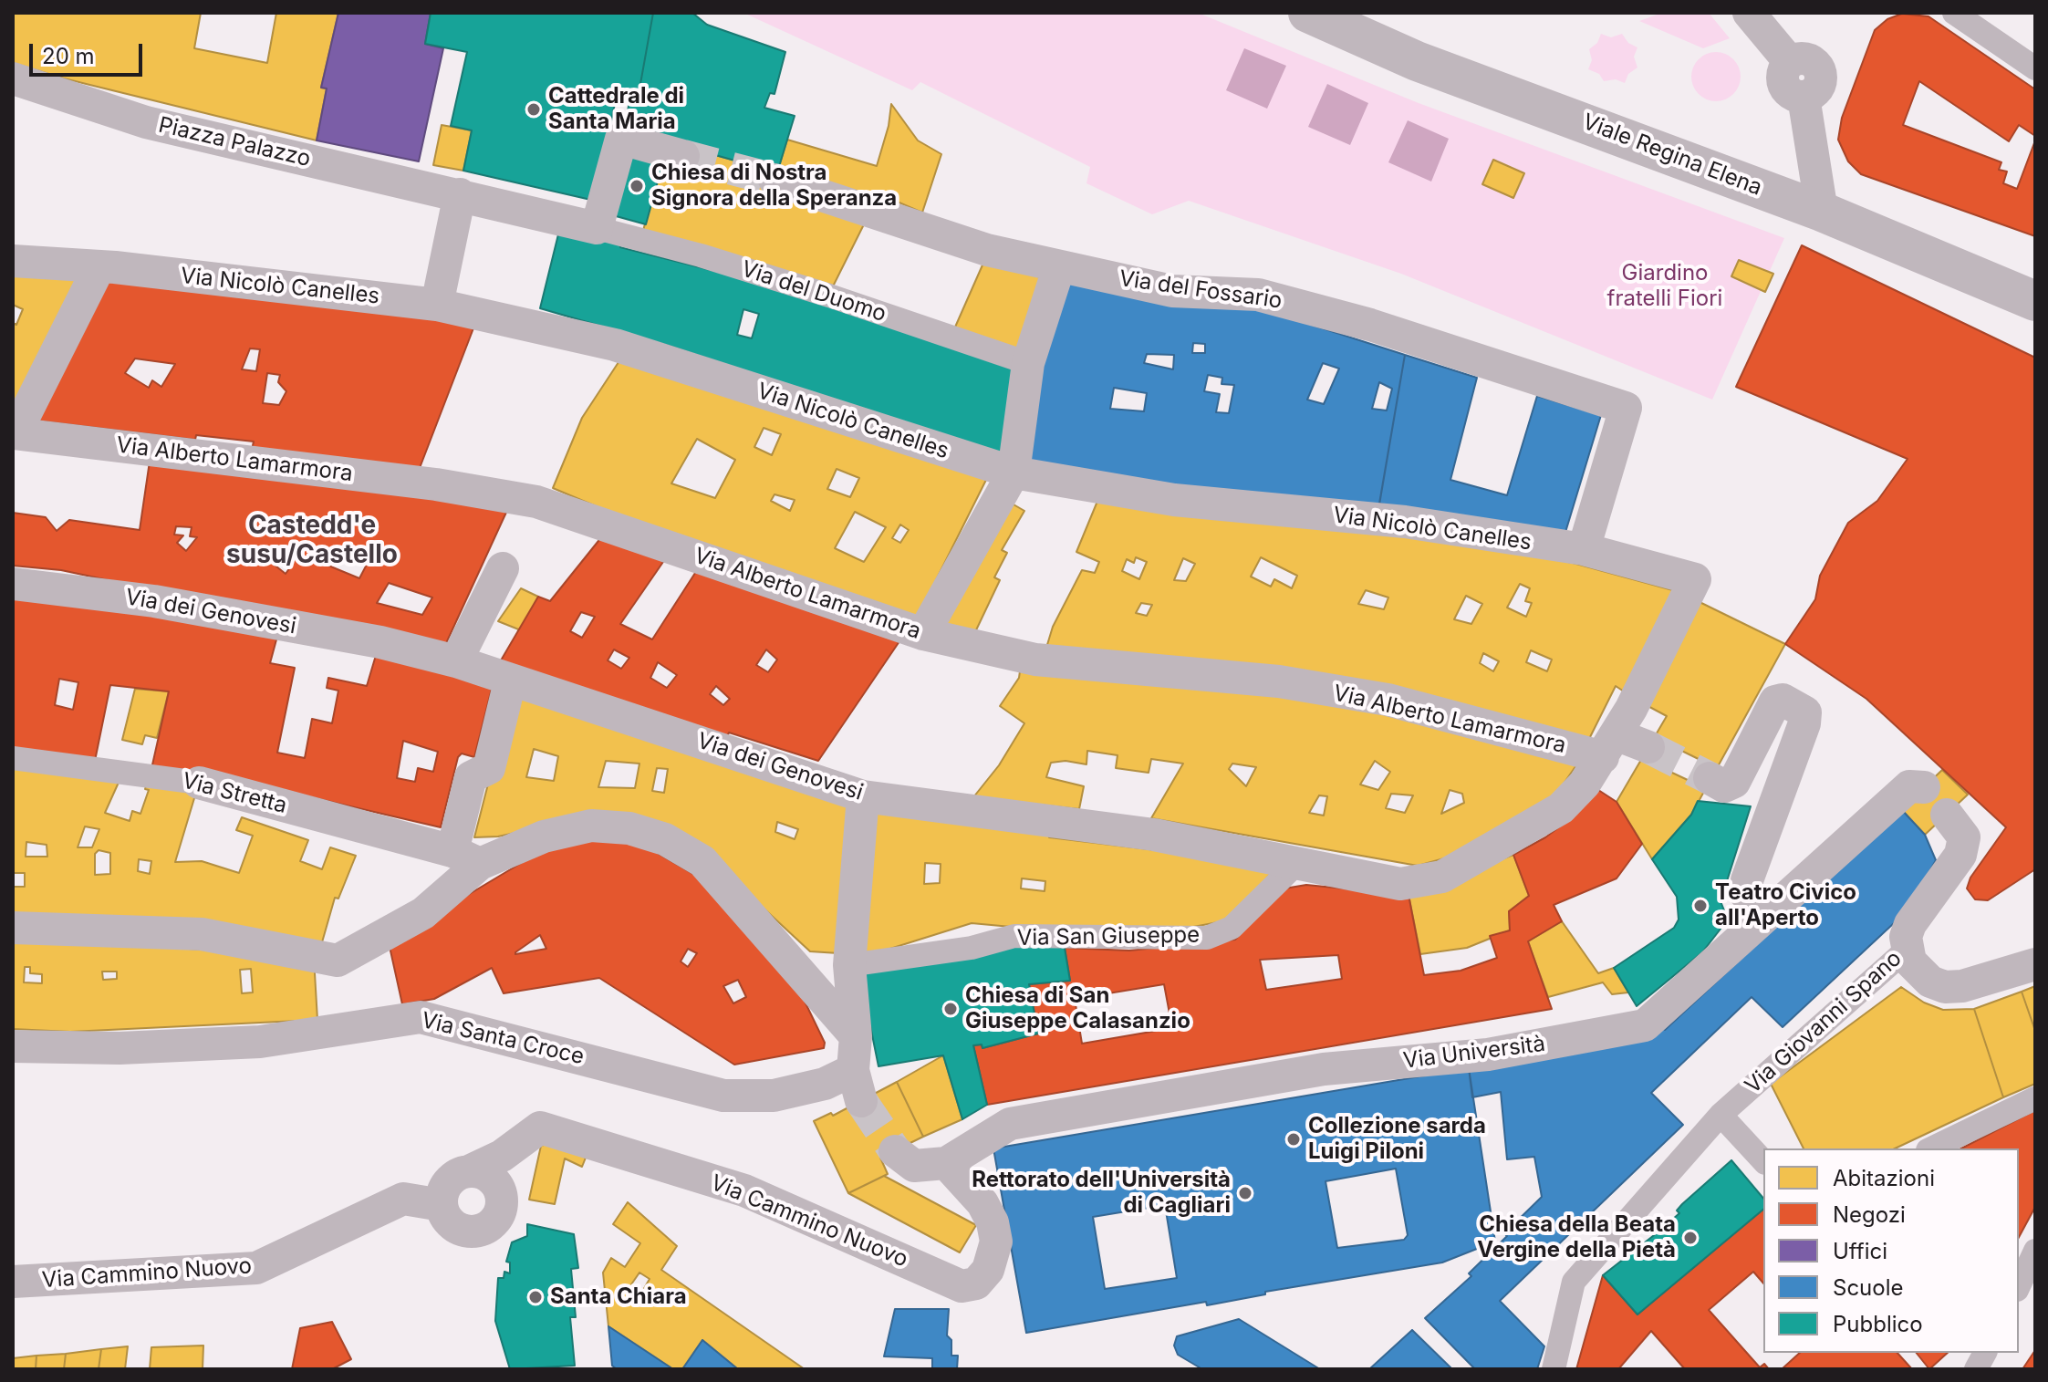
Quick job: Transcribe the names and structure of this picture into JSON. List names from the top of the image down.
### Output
{
  "streets": {
    "street": [
      "Piazza Palazzo",
      "Viale Regina Elena",
      "Via Nicolò Canelles",
      "Via del Fossario",
      "Via del Duomo",
      "Via Alberto Lamarmora",
      "Via dei Genovesi",
      "Via Stretta",
      "Via San Giuseppe",
      "Via Giovanni Spano",
      "Via Santa Croce",
      "Via Università",
      "Via Cammino Nuovo"
    ]
  },
  "crossings": [
    ["Piazza Palazzo", "Via del Duomo"],
    ["Via Nicolò Canelles", "Via del Fossario"],
    ["Via Nicolò Canelles", "Via dei Genovesi"],
    ["Via Alberto Lamarmora", "Via dei Genovesi"],
    ["Via dei Genovesi", "Via San Giuseppe"],
    ["Via Università", "Via Cammino Nuovo"]
  ],
  "districts": ["Castedd'e susu/Castello"],
  "parks": ["Giardino fratelli Fiori"],
  "places": [
    "Cattedrale di Santa Maria",
    "Chiesa di Nostra Signora della Speranza",
    "Teatro Civico all'Aperto",
    "Chiesa di San Giuseppe Calasanzio",
    "Collezione sarda Luigi Piloni",
    "Rettorato dell'Università di Cagliari",
    "Chiesa della Beata Vergine della Pietà",
    "Santa Chiara"
  ],
  "legend": [
    "Abitazioni",
    "Negozi",
    "Uffici",
    "Scuole",
    "Pubblico"
  ],
  "scale_bar": "20 m"
}
